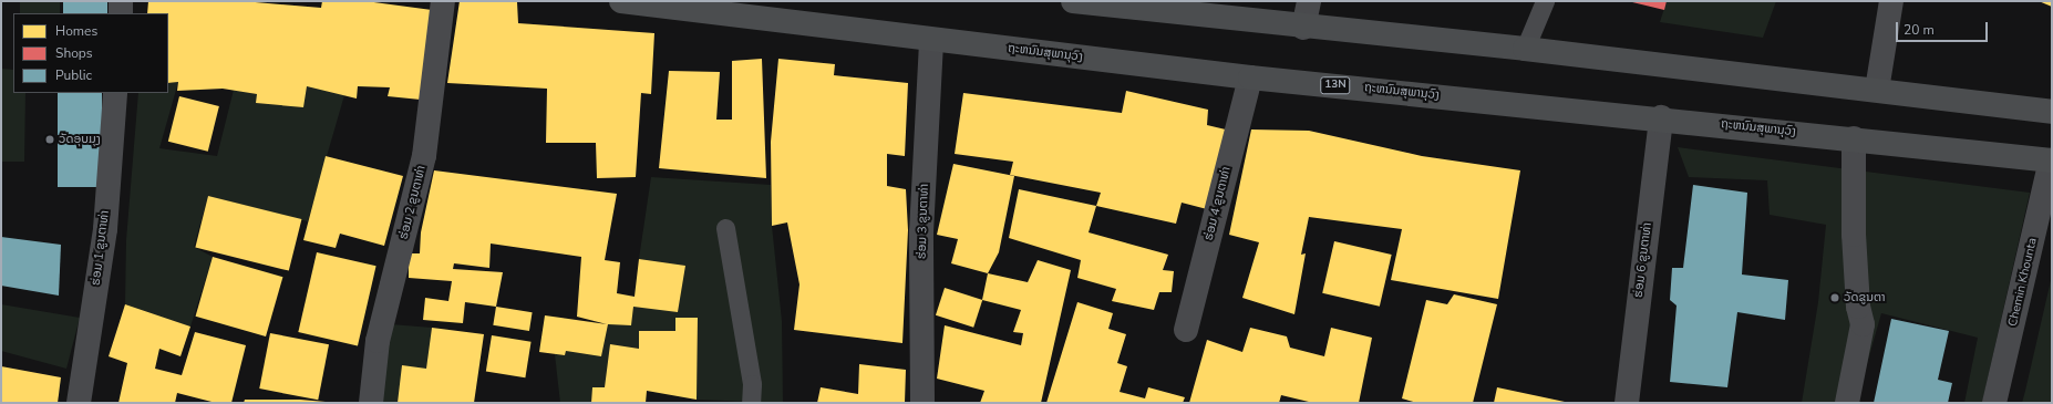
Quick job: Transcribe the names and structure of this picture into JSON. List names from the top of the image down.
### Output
{
  "streets": {
    "highway": ["ຖະຫນົນສຸພານຸວົງ", "13N"],
    "street": [
      "ຮ່ອມ 2 ຂູນຕາທ່າ",
      "ຮ່ອມ 4 ຂູນຕາທ່າ",
      "ຮ່ອມ 3 ຂູນຕາທ່າ",
      "ຮ່ອມ 1 ຂູນຕາທ່າ",
      "ຮ່ອມ 6 ຂູນຕາທ່າ",
      "Chemin Khounta"
    ]
  },
  "crossings": [
    ["ຖະຫນົນສຸພານຸວົງ", "ຮ່ອມ 4 ຂູນຕາທ່າ"],
    ["ຖະຫນົນສຸພານຸວົງ", "ຮ່ອມ 3 ຂູນຕາທ່າ"],
    ["ຖະຫນົນສຸພານຸວົງ", "ຮ່ອມ 6 ຂູນຕາທ່າ"],
    ["ຖະຫນົນສຸພານຸວົງ", "Chemin Khounta"]
  ],
  "places": ["ວັດອຸບມຸງ", "ວັດຂູນຕາ"],
  "legend": ["Homes", "Shops", "Public"],
  "scale_bar": "20 m"
}
